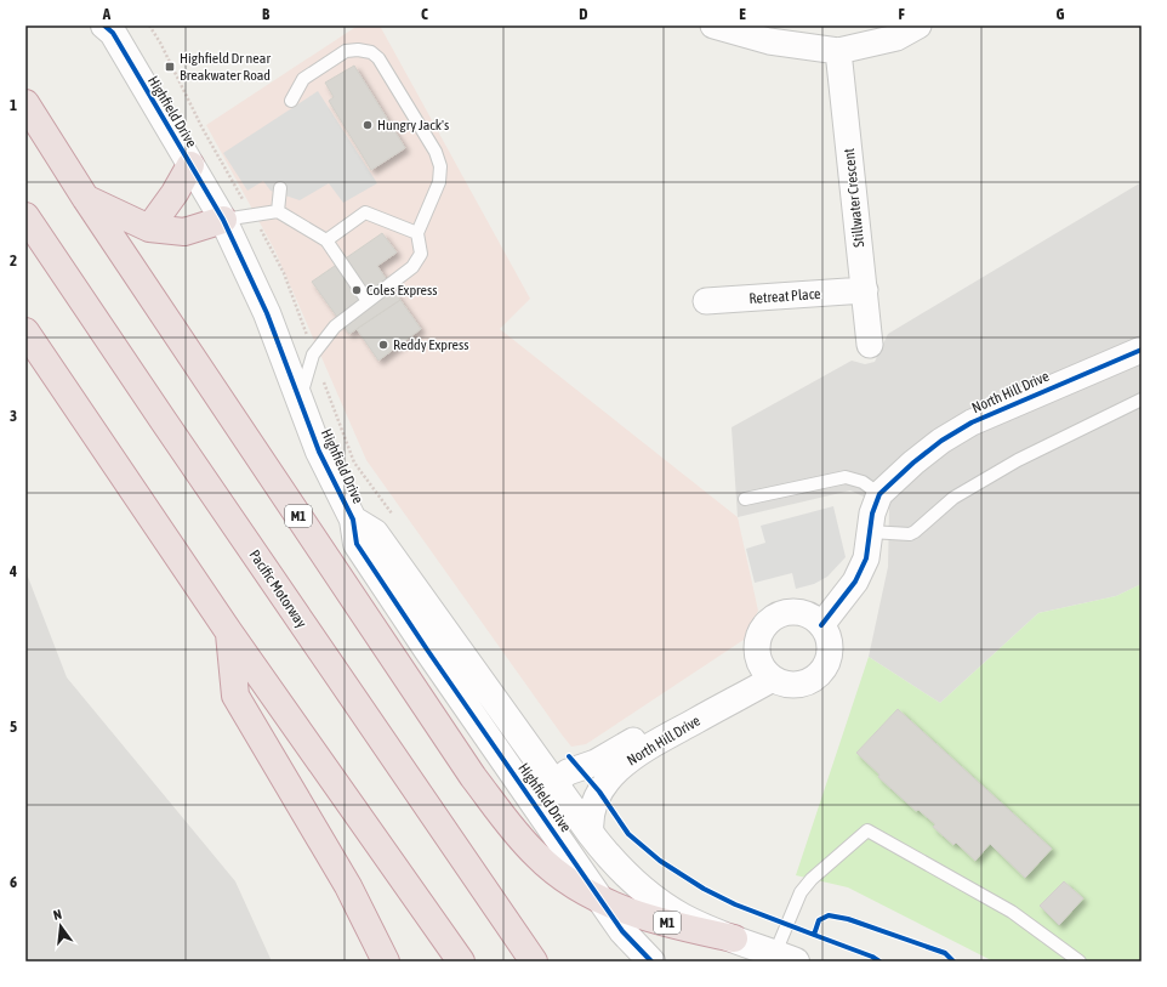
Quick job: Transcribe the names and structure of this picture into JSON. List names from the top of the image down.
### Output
{
  "streets": {
    "highway": ["M1", "Pacific Motorway"],
    "street": [
      "Highfield Drive",
      "Stillwater Crescent",
      "Retreat Place",
      "North Hill Drive"
    ]
  },
  "crossings": [
    ["Highfield Drive", "North Hill Drive"],
    ["Highfield Drive", "M1"],
    ["Stillwater Crescent", "Retreat Place"]
  ],
  "places": {
    "transit": ["Highfield Dr near Breakwater Road"],
    "other": ["Hungry Jack's", "Coles Express", "Reddy Express"]
  },
  "north": "top",
  "grid": {
    "columns": [
      "A",
      "B",
      "C",
      "D",
      "E",
      "F",
      "G"
    ],
    "rows": [
      "1",
      "2",
      "3",
      "4",
      "5",
      "6"
    ]
  }
}
